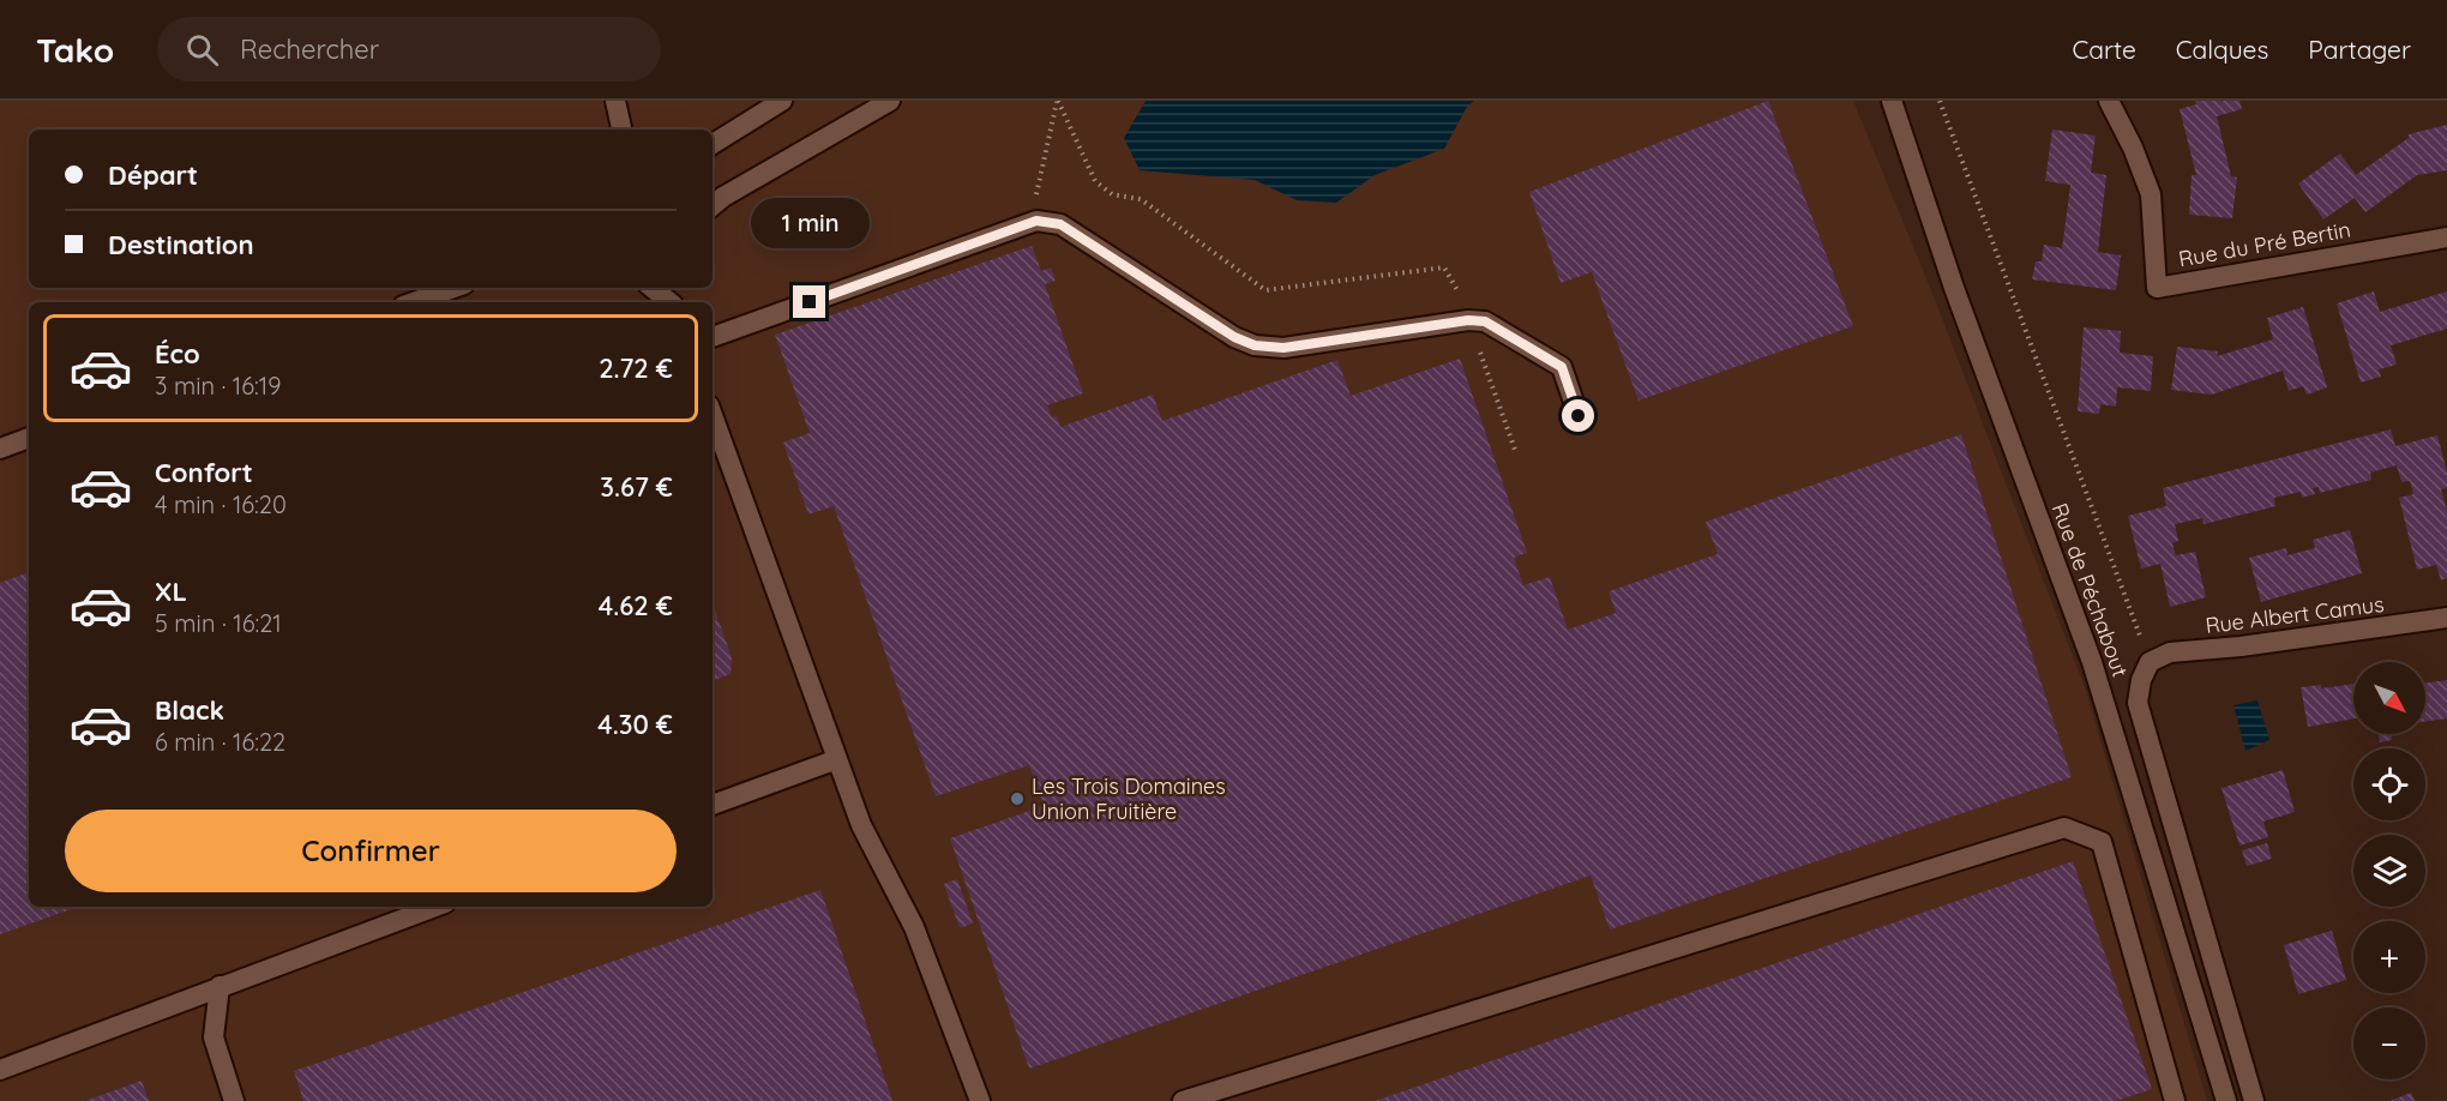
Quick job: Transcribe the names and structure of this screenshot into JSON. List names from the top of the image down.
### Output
{
  "streets": {
    "street": ["Rue du Pré Bertin", "Rue de Péchabout", "Rue Albert Camus"]
  },
  "places": ["Les Trois Domaines Union Fruitière"],
  "north": "bottom right",
  "page": {
    "header": "Tako",
    "search": "Rechercher",
    "nav": ["Carte", "Calques", "Partager"],
    "banner": ["Départ", "Destination"],
    "bubble": "1 min",
    "list": [
      {
        "name": "Éco",
        "note": "3 min · 16:19",
        "value": "2.72 €"
      },
      {
        "name": "Confort",
        "note": "4 min · 16:20",
        "value": "3.67 €"
      },
      {
        "name": "XL",
        "note": "5 min · 16:21",
        "value": "4.62 €"
      },
      {
        "name": "Black",
        "note": "6 min · 16:22",
        "value": "4.30 €"
      }
    ],
    "map_buttons": ["+", "−"],
    "buttons": "Confirmer"
  }
}
